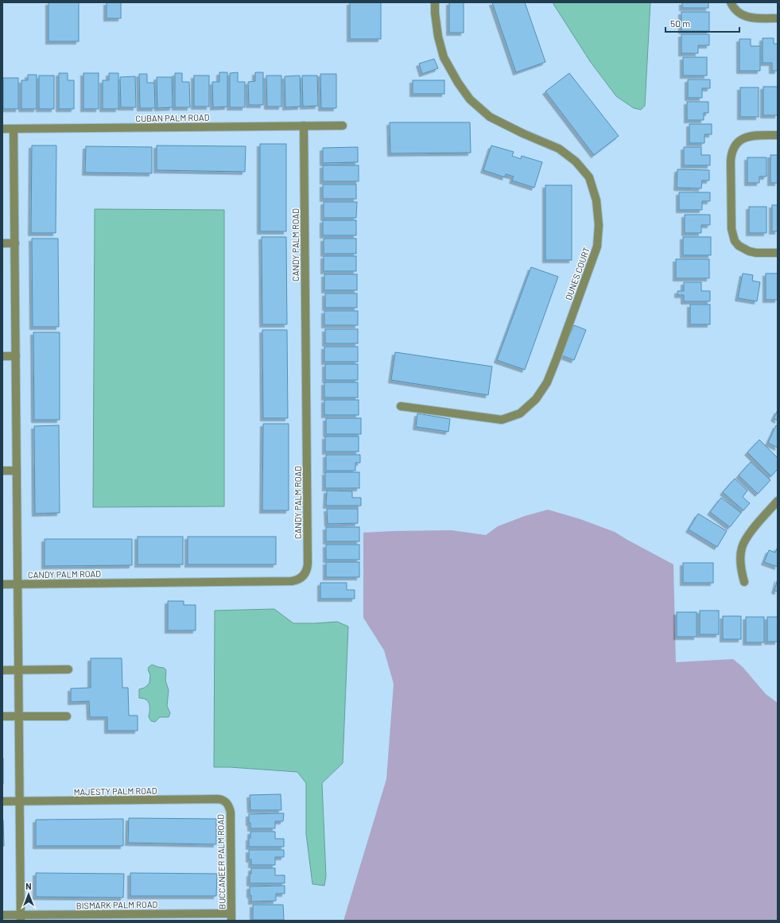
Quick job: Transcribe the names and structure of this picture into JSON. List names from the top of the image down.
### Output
{
  "streets": {
    "street": [
      "CUBAN PALM ROAD",
      "CANDY PALM ROAD",
      "DUNES COURT",
      "MAJESTY PALM ROAD",
      "BUCCANEER PALM ROAD",
      "BISMARK PALM ROAD"
    ]
  },
  "crossings": [
    ["CUBAN PALM ROAD", "CANDY PALM ROAD"],
    ["MAJESTY PALM ROAD", "BUCCANEER PALM ROAD"],
    ["BUCCANEER PALM ROAD", "BISMARK PALM ROAD"]
  ],
  "scale_bar": "50 m",
  "north": "top"
}
